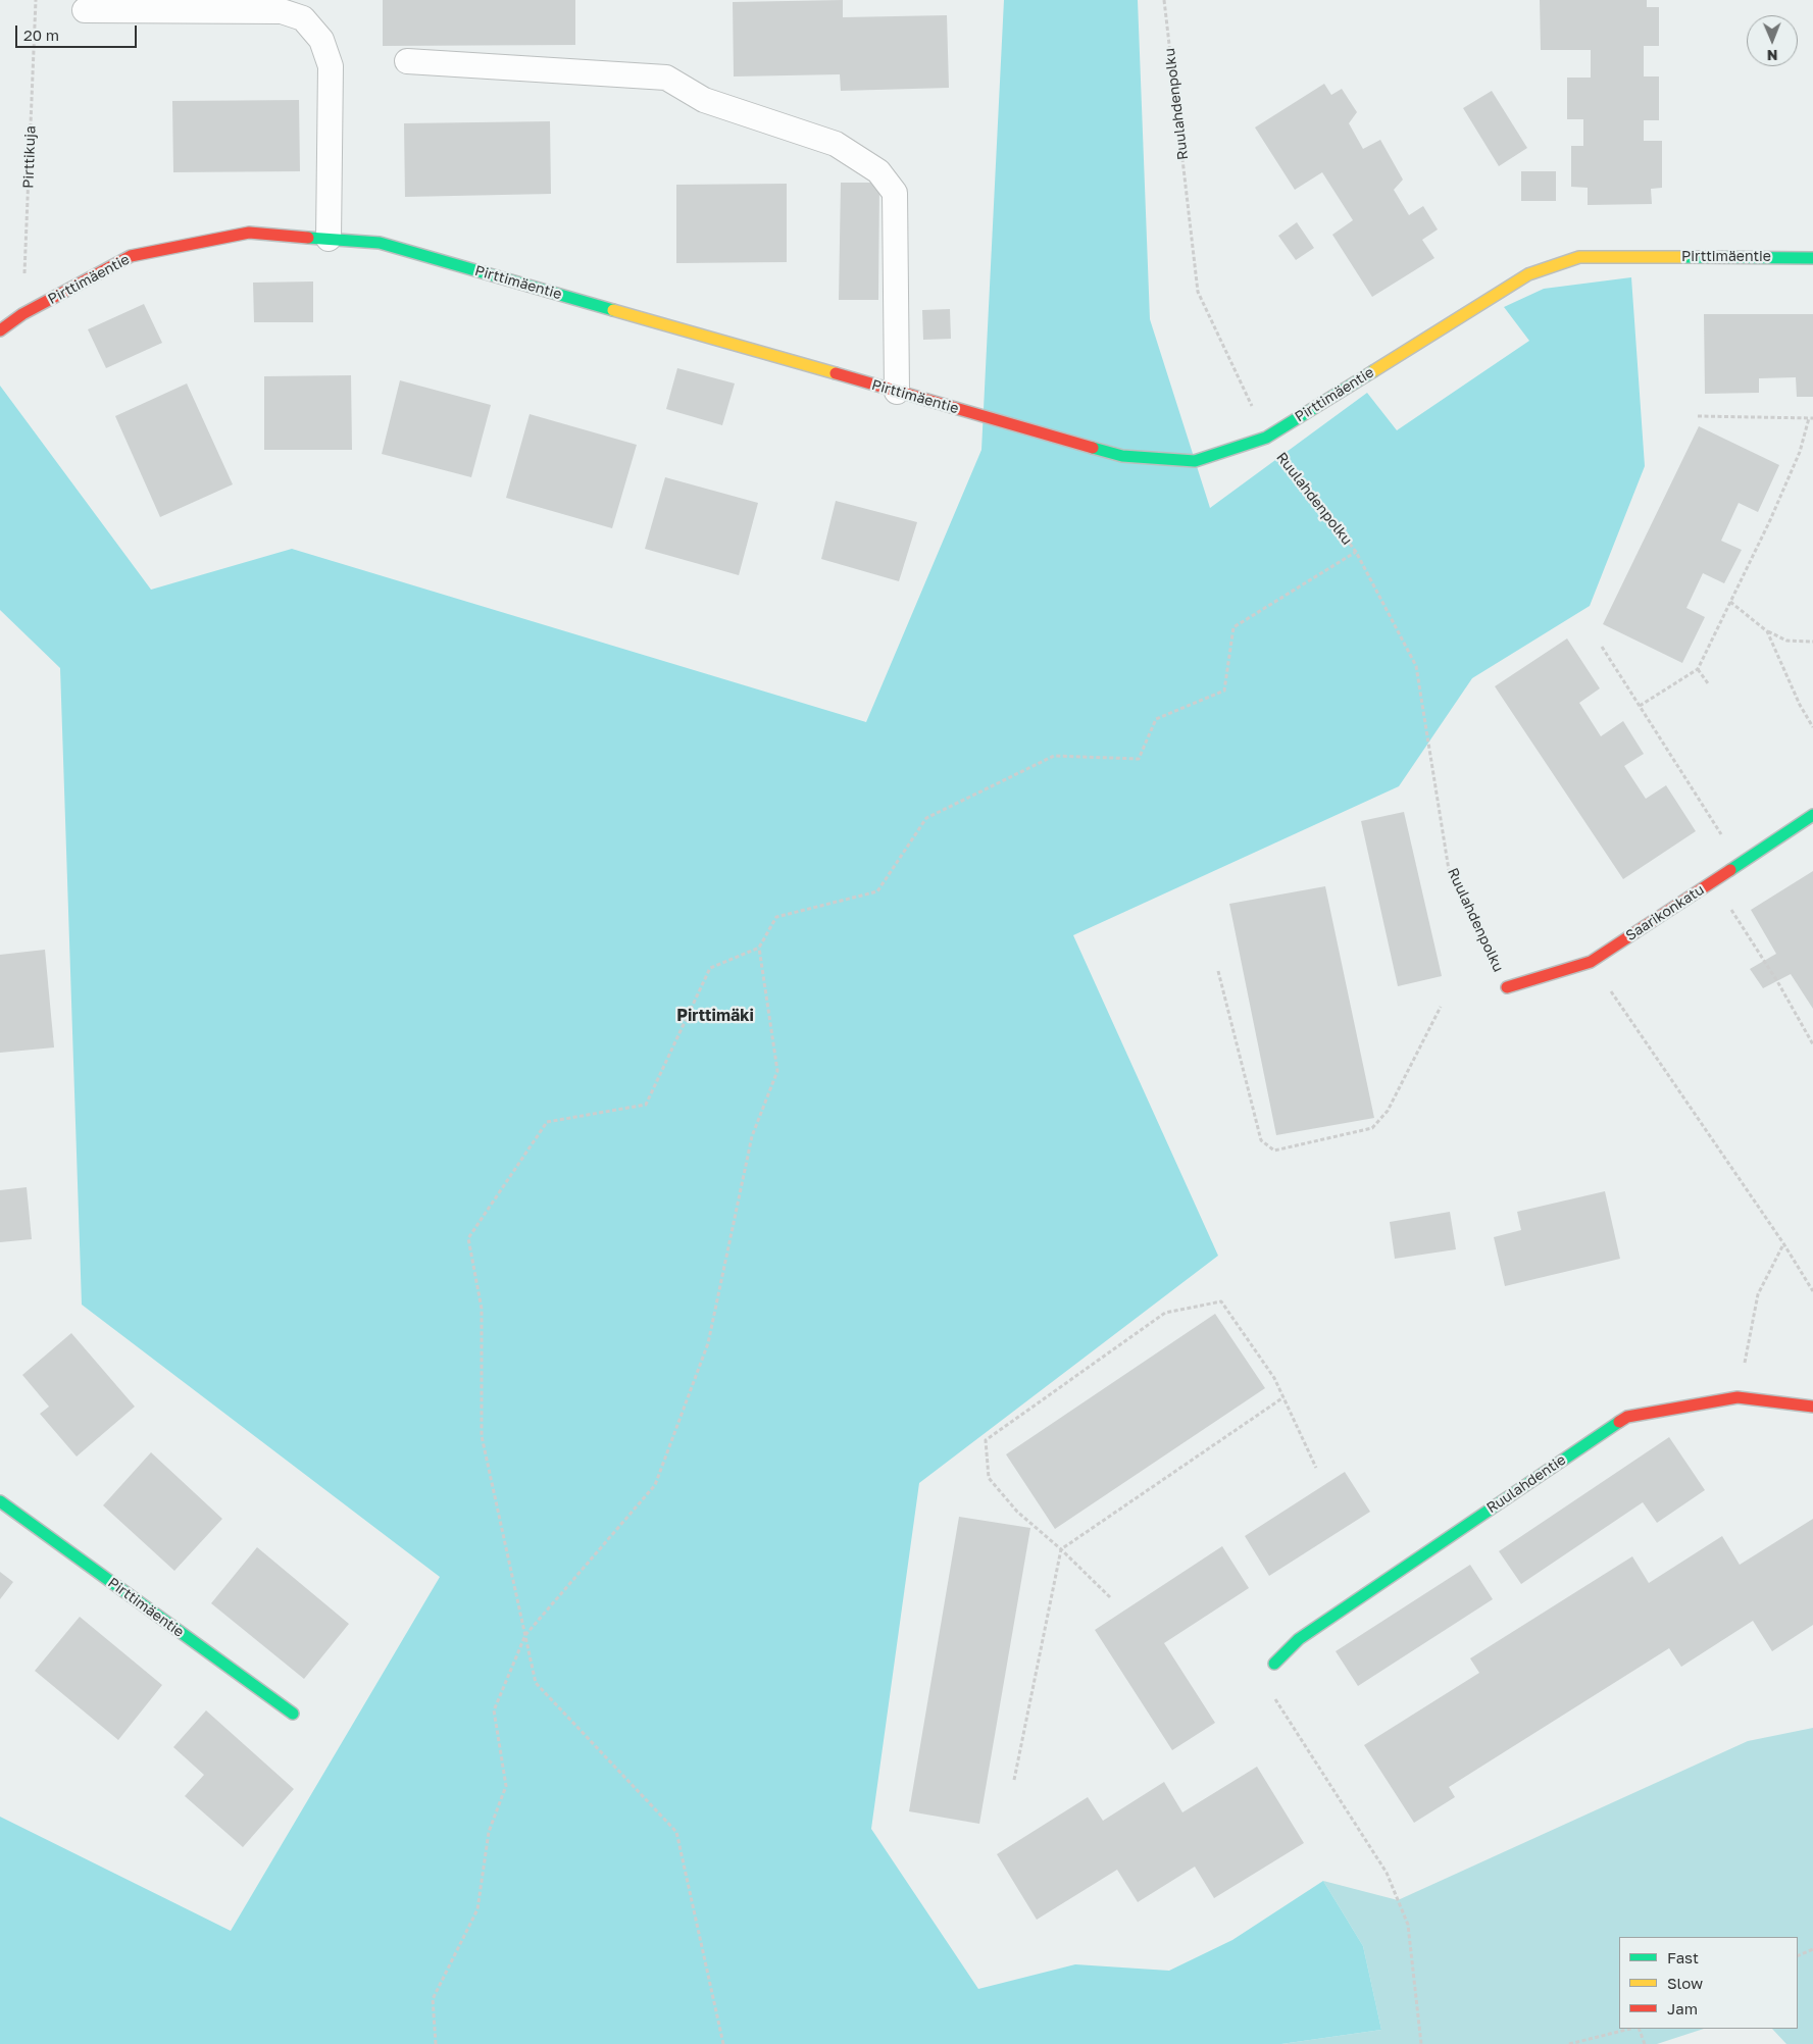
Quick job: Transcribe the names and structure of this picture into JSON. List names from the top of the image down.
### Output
{
  "streets": {
    "street": ["Pirttimäentie", "Saarikonkatu", "Ruulahdentie"],
    "path": ["Ruulahdenpolku", "Pirttikuja"]
  },
  "crossings": [
    ["Ruulahdenpolku", "Pirttimäentie"],
    ["Ruulahdenpolku", "Saarikonkatu"],
    ["Pirttikuja", "Pirttimäentie"]
  ],
  "districts": ["Pirttimäki"],
  "legend": ["Fast", "Slow", "Jam"],
  "scale_bar": "20 m",
  "north": "bottom"
}
